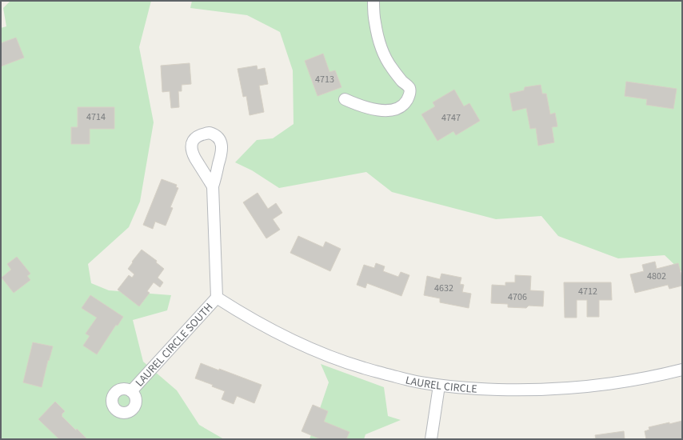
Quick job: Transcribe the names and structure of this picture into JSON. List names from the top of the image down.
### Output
{
  "streets": {
    "street": ["LAUREL CIRCLE SOUTH", "LAUREL CIRCLE"]
  },
  "crossings": [
    ["LAUREL CIRCLE SOUTH", "LAUREL CIRCLE"]
  ],
  "house_numbers": [
    "4713",
    "4714",
    "4747",
    "4802",
    "4632",
    "4712",
    "4706"
  ]
}
